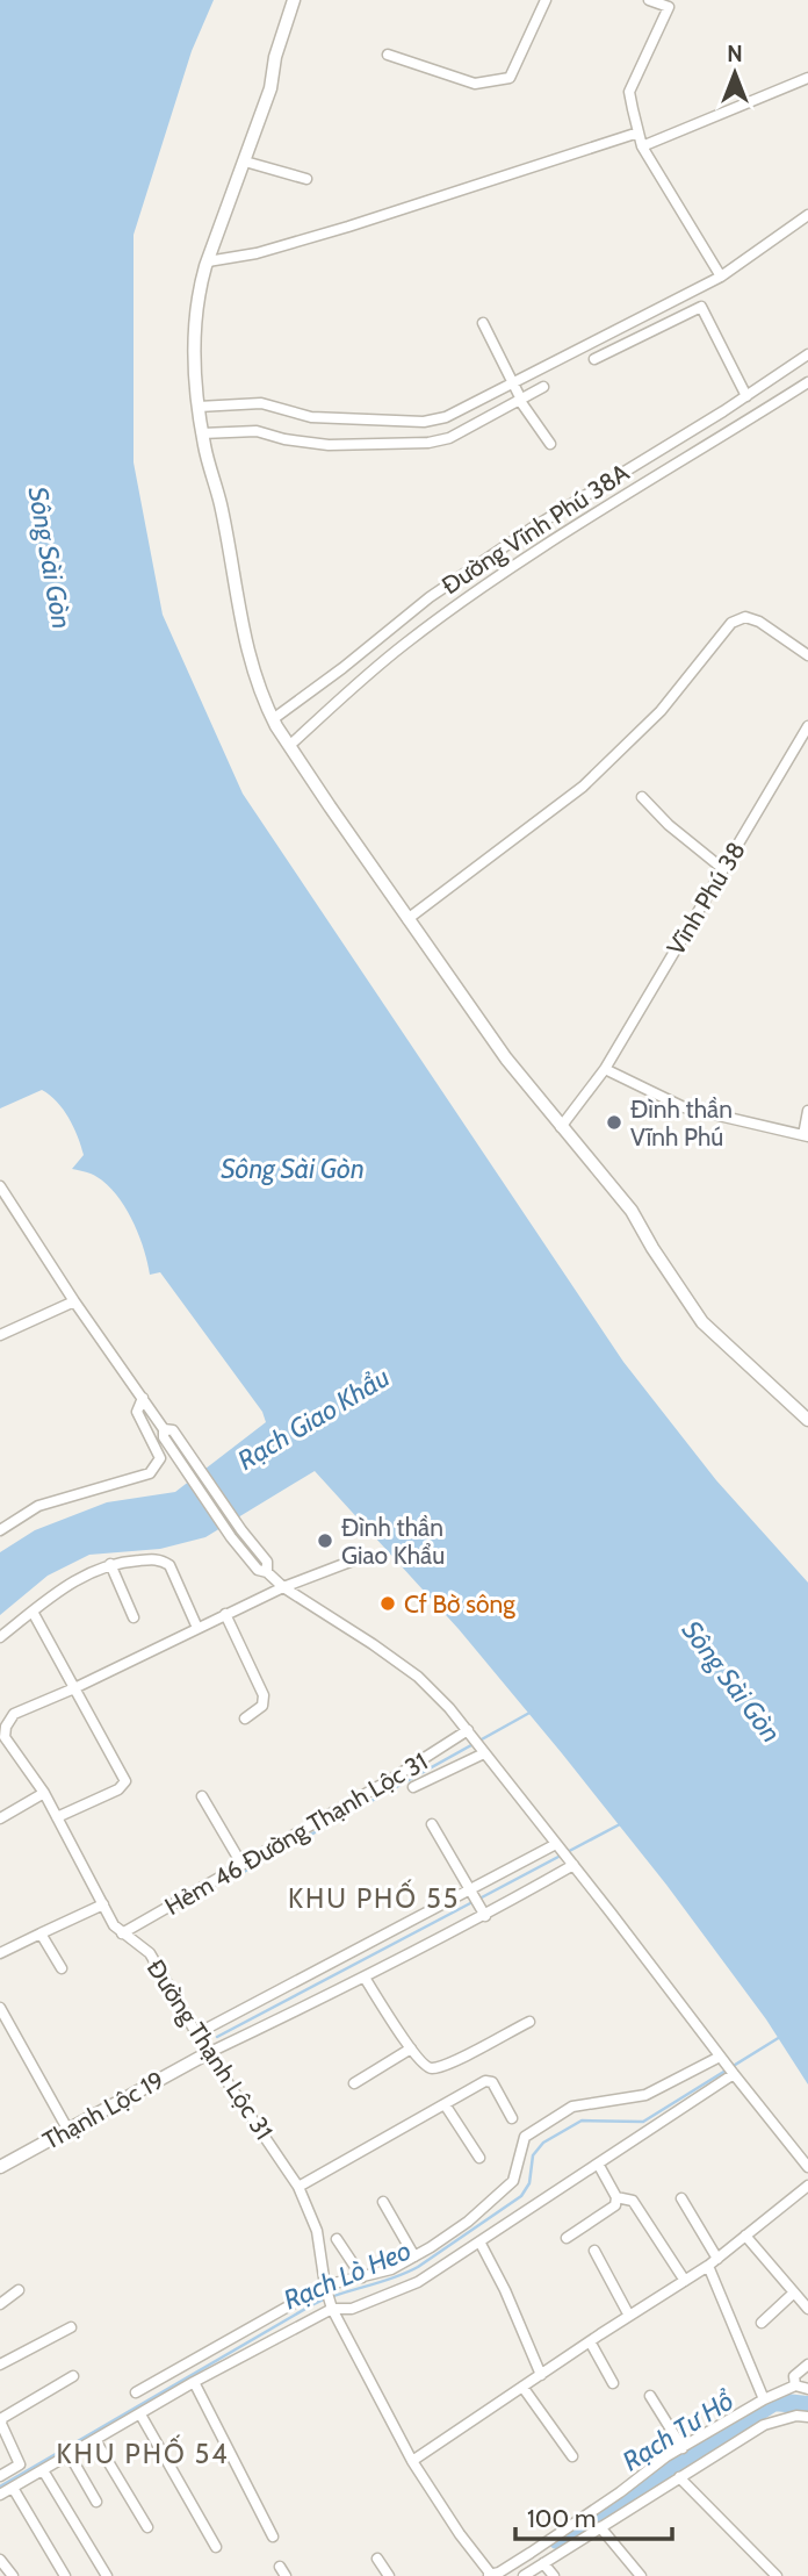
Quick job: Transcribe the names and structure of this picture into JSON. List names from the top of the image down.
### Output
{
  "streets": {
    "street": [
      "Đường Vĩnh Phú 38A",
      "Vĩnh Phú 38",
      "Hẻm 46 Đường Thạnh Lộc 31",
      "Đường Thạnh Lộc 31",
      "Thạnh Lộc 19"
    ]
  },
  "crossings": [
    ["Hẻm 46 Đường Thạnh Lộc 31", "Đường Thạnh Lộc 31"],
    ["Đường Thạnh Lộc 31", "Thạnh Lộc 19"]
  ],
  "districts": ["KHU PHỐ 55", "KHU PHỐ 54"],
  "water": [
    "Sông Sài Gòn",
    "Rạch Giao Khẩu",
    "Rạch Lò Heo",
    "Rạch Tư Hổ"
  ],
  "places": ["Đình thần Vĩnh Phú", "Đình thần Giao Khẩu", "Cf Bờ sông"],
  "scale_bar": "100 m",
  "north": "top"
}
